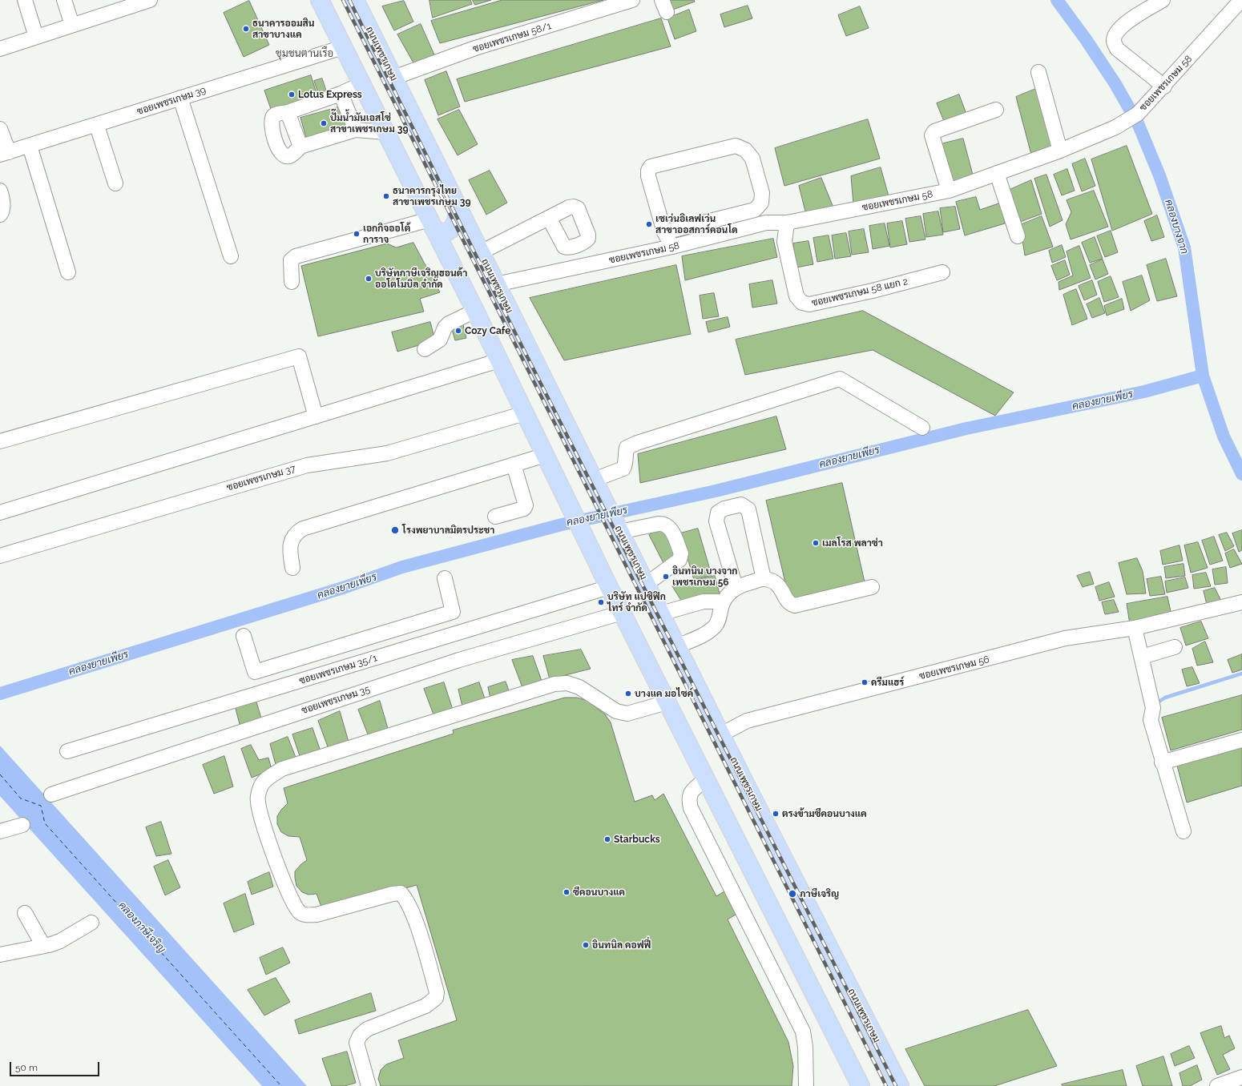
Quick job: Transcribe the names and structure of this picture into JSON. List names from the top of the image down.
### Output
{
  "streets": {
    "main road": ["ถนนเพชรเกษม"],
    "street": [
      "ซอยเพชรเกษม 58/1",
      "ซอยเพชรเกษม 58",
      "ซอยเพชรเกษม 39",
      "ซอยเพชรเกษม 58 แยก 2",
      "ซอยเพชรเกษม 37",
      "ซอยเพชรเกษม 56",
      "ซอยเพชรเกษม 35/1",
      "ซอยเพชรเกษม 35"
    ]
  },
  "crossings": [
    ["ซอยเพชรเกษม 58/1", "ถนนเพชรเกษม"],
    ["ถนนเพชรเกษม", "ซอยเพชรเกษม 58"],
    ["ถนนเพชรเกษม", "ซอยเพชรเกษม 56"],
    ["ซอยเพชรเกษม 58", "ซอยเพชรเกษม 58 แยก 2"]
  ],
  "districts": ["ชุมชนตานเรือ"],
  "water": ["คลองบางจาก", "คลองยายเพียร", "คลองภาษีเจริญ"],
  "places": [
    "ธนาคารออมสิน สาขาบางแค",
    "Lotus Express",
    "ปั๊มน้ำมันเอสโซ่ สาขาเพชรเกษม 39",
    "ธนาคารกรุงไทย สาขาเพชรเกษม 39",
    "เซเว่นอิเลฟเว่น สาขาออสการ์คอนโด",
    "เอกกิจออโต้ การาจ",
    "บริษัทภาษีเจริญฮอนด้า ออโตโมบิล จำกัด",
    "Cozy Cafe",
    "โรงพยาบาลมิตรประชา",
    "เมลโรส พลาซ่า",
    "อินทนิน บางจาก เพชรเกษม 56",
    "บริษัท แปซิฟิก ไทร์ จำกัด",
    "ดรีมแฮร์",
    "บางแค มอไซค์",
    "ตรงข้ามซีคอนบางแค",
    "Starbucks",
    "ซีคอนบางแค",
    "ภาษีเจริญ",
    "อินทนิล คอฟฟี่"
  ],
  "scale_bar": "50 m"
}
